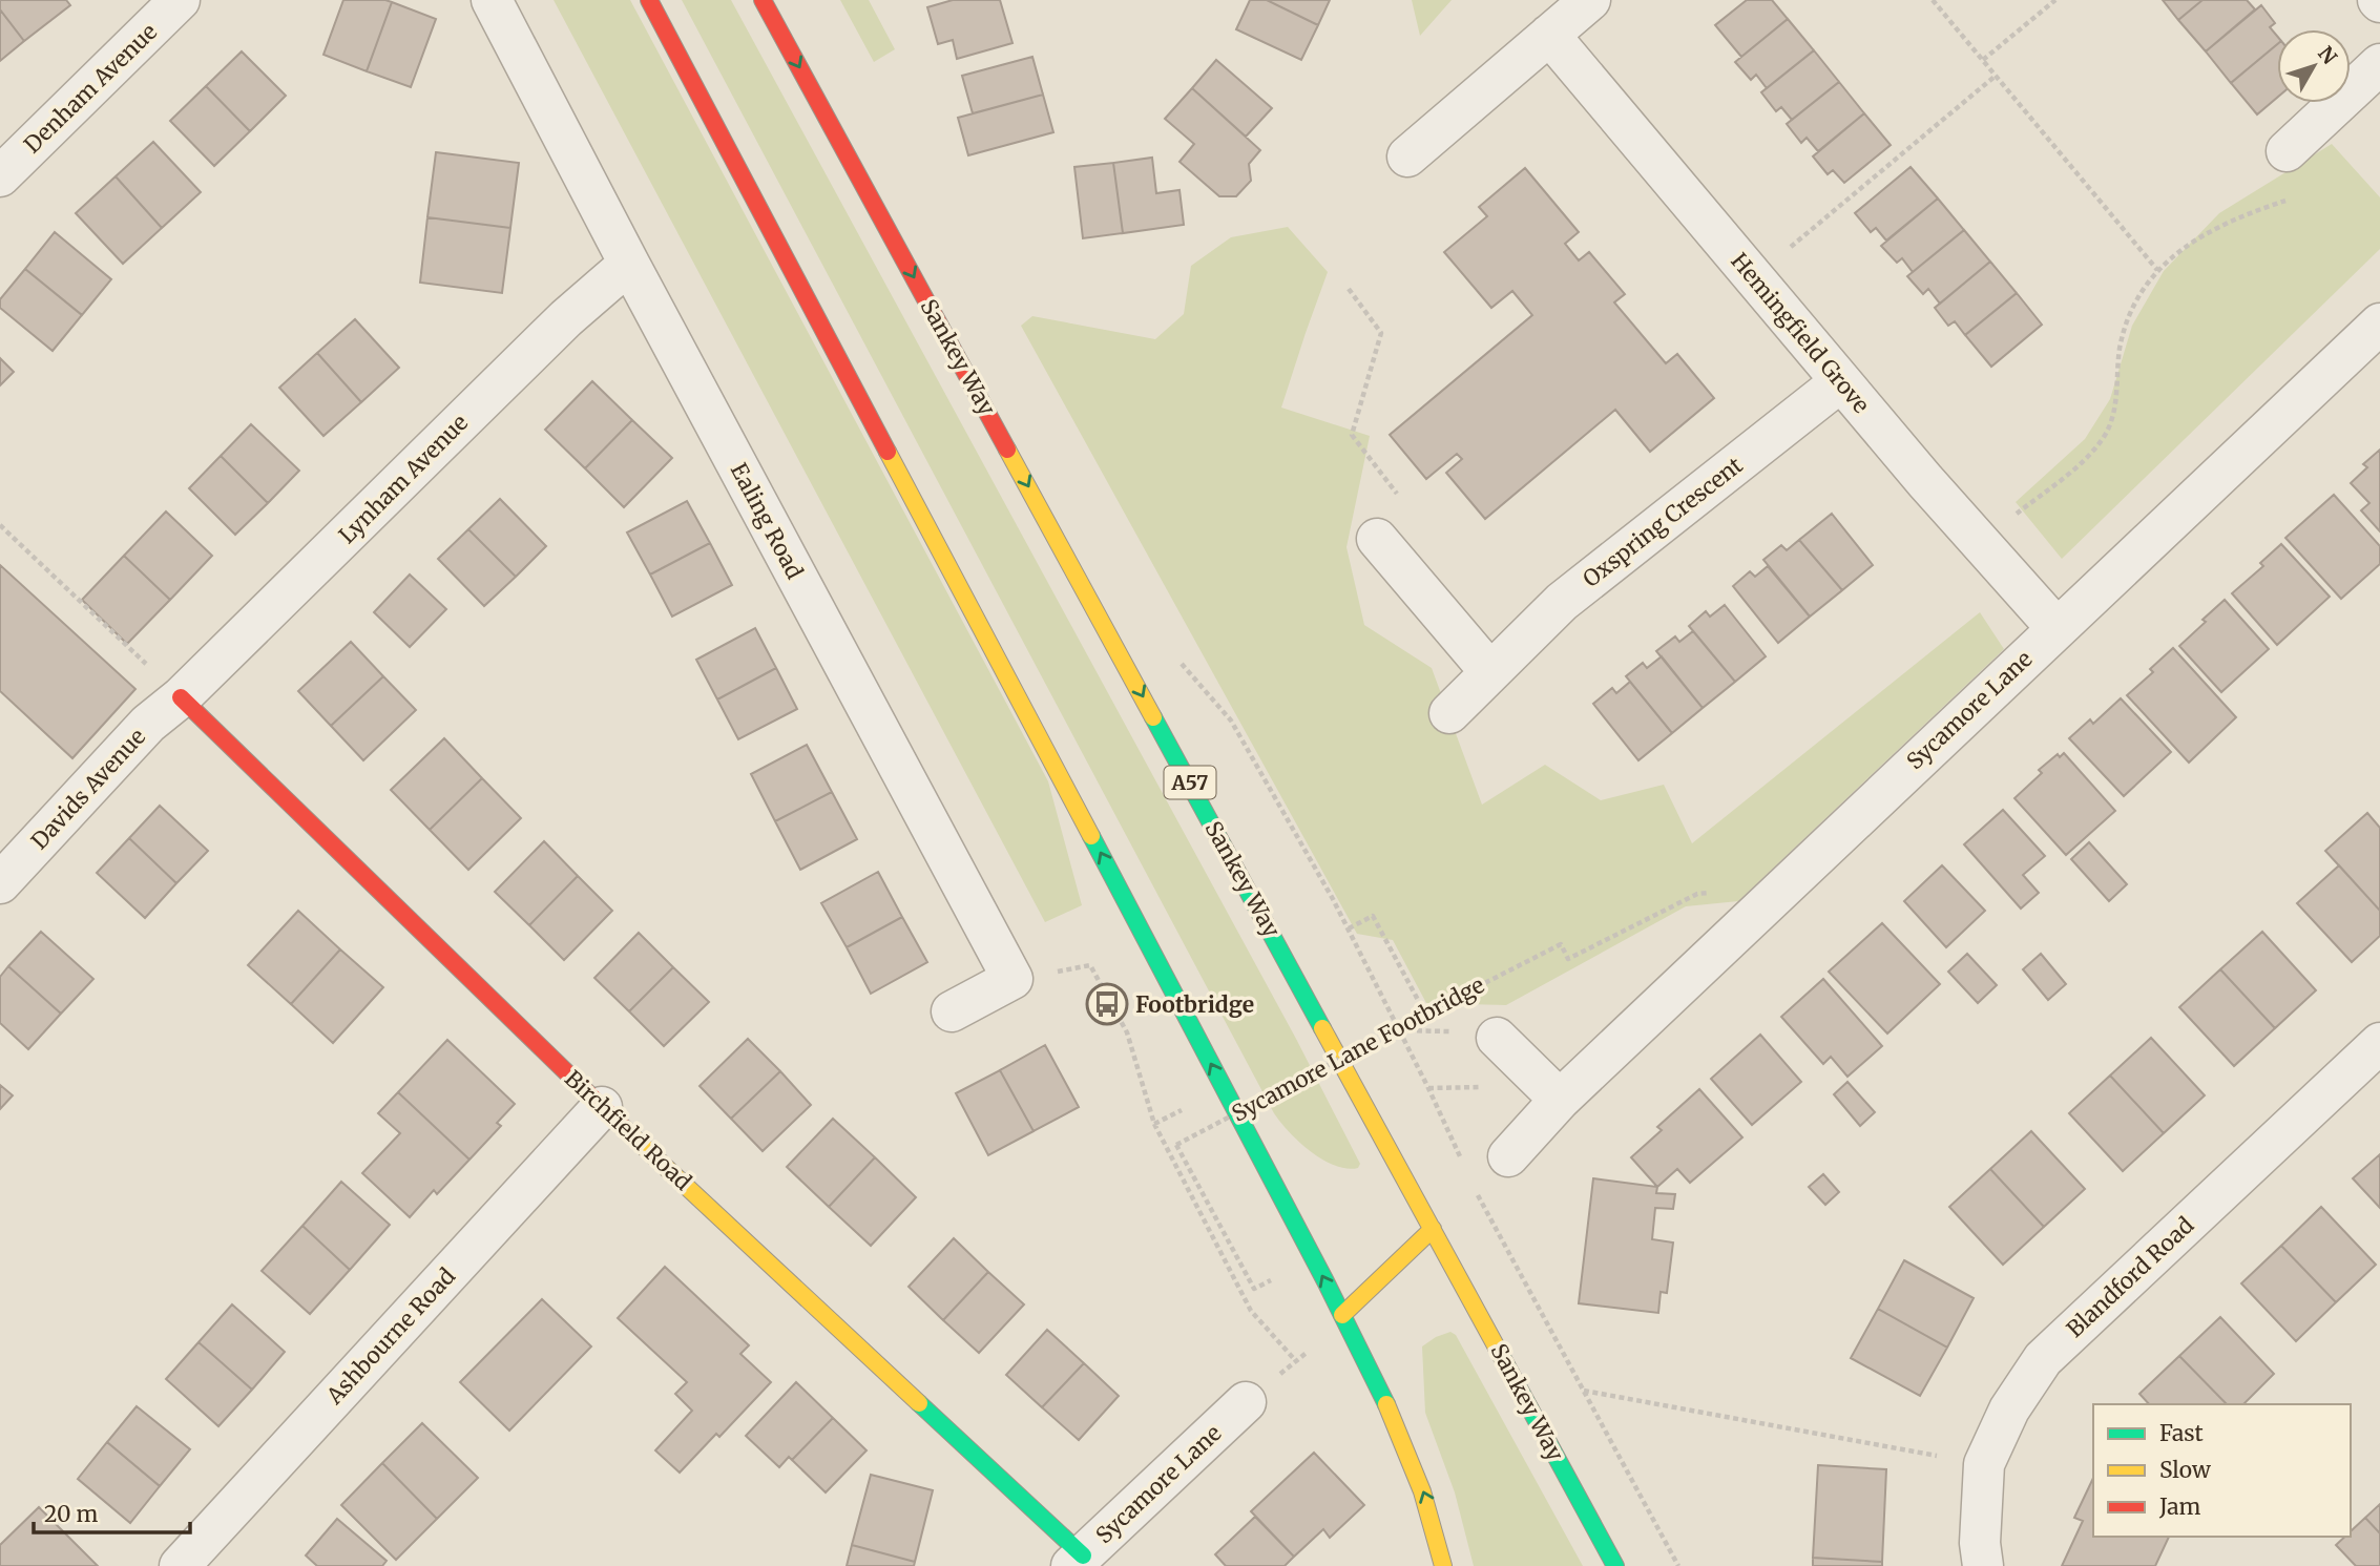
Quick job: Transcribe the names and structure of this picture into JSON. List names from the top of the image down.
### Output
{
  "streets": {
    "main road": ["Sankey Way", "A57", "Birchfield Road"],
    "street": [
      "Denham Avenue",
      "Hemingfield Grove",
      "Lynham Avenue",
      "Ealing Road",
      "Oxspring Crescent",
      "Sycamore Lane",
      "Davids Avenue",
      "Blandford Road",
      "Ashbourne Road"
    ],
    "path": ["Sycamore Lane Footbridge"]
  },
  "crossings": [
    ["Hemingfield Grove", "Oxspring Crescent"],
    ["Hemingfield Grove", "Sycamore Lane"],
    ["Lynham Avenue", "Ealing Road"],
    ["Lynham Avenue", "Davids Avenue"],
    ["Lynham Avenue", "Birchfield Road"],
    ["Sycamore Lane", "Birchfield Road"],
    ["Davids Avenue", "Birchfield Road"],
    ["Birchfield Road", "Ashbourne Road"]
  ],
  "places": {
    "bus stop": ["Footbridge"]
  },
  "legend": ["Fast", "Slow", "Jam"],
  "scale_bar": "20 m",
  "north": "top right"
}
